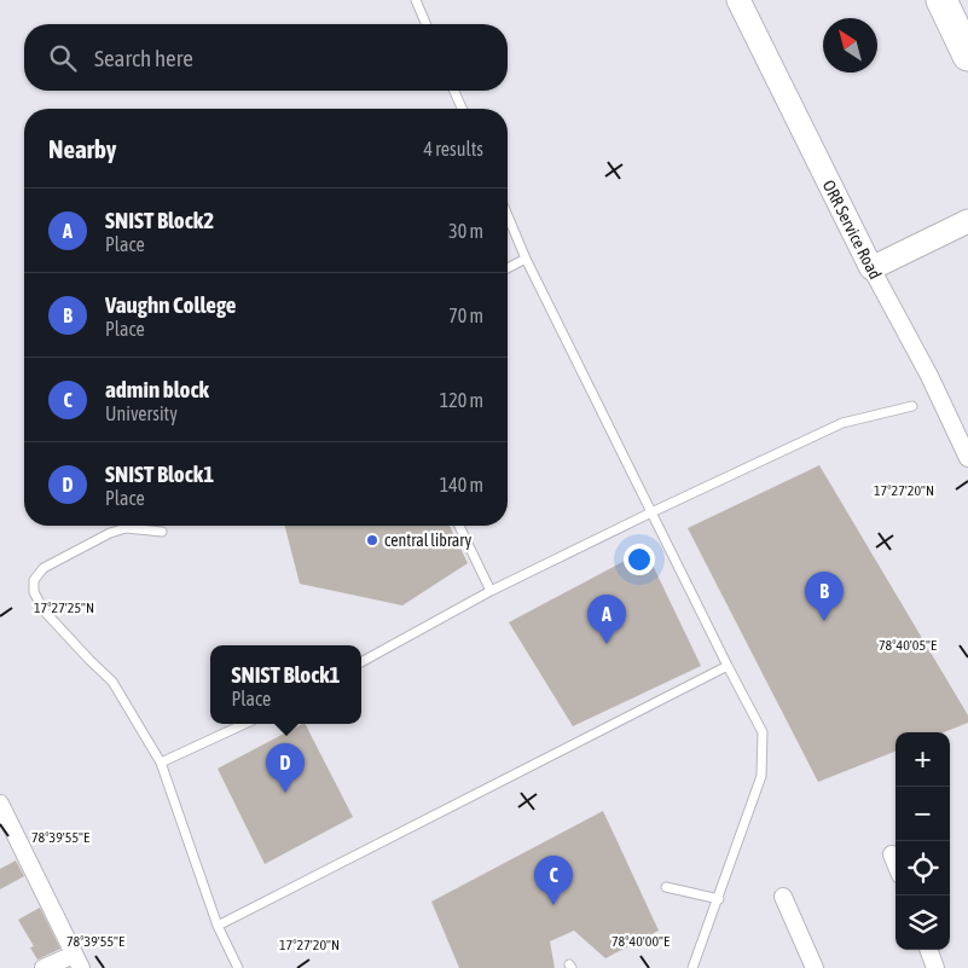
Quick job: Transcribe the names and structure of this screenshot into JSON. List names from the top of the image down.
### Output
{
  "streets": {
    "main road": ["ORR Service Road"]
  },
  "places": ["central library"],
  "north": "top left",
  "page": {
    "search": "Search here",
    "heading": ["Nearby", "4 results"],
    "list": [
      {
        "mark": "A",
        "name": "SNIST Block2",
        "note": "Place",
        "value": "30 m"
      },
      {
        "mark": "B",
        "name": "Vaughn College",
        "note": "Place",
        "value": "70 m"
      },
      {
        "mark": "C",
        "name": "admin block",
        "note": "University",
        "value": "120 m"
      },
      {
        "mark": "D",
        "name": "SNIST Block1",
        "note": "Place",
        "value": "140 m"
      }
    ],
    "pins": [
      "B",
      "A",
      "D",
      "C"
    ],
    "popup": ["SNIST Block1", "Place"],
    "map_buttons": ["+", "−"]
  },
  "coordinates": [
    "17°27'20\"N",
    "17°27'25\"N",
    "78°40'05\"E",
    "78°39'55\"E",
    "78°40'00\"E"
  ]
}
